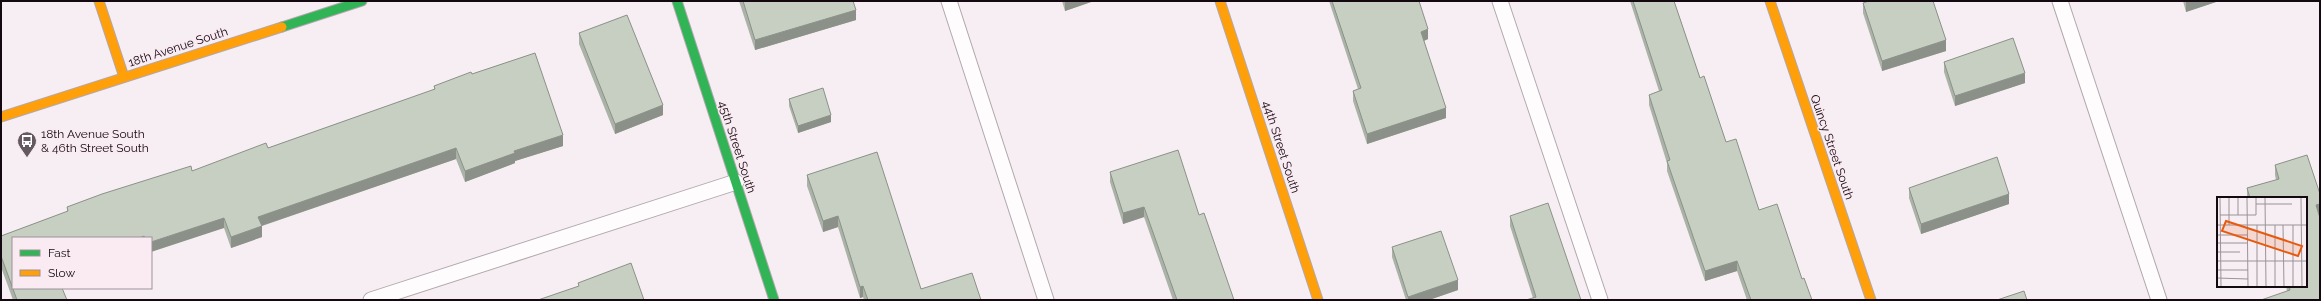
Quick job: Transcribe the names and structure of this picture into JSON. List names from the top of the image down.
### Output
{
  "streets": {
    "street": [
      "18th Avenue South",
      "45th Street South",
      "44th Street South",
      "Quincy Street South"
    ]
  },
  "places": {
    "bus stop": ["18th Avenue South & 46th Street South"]
  },
  "legend": ["Fast", "Slow"]
}
